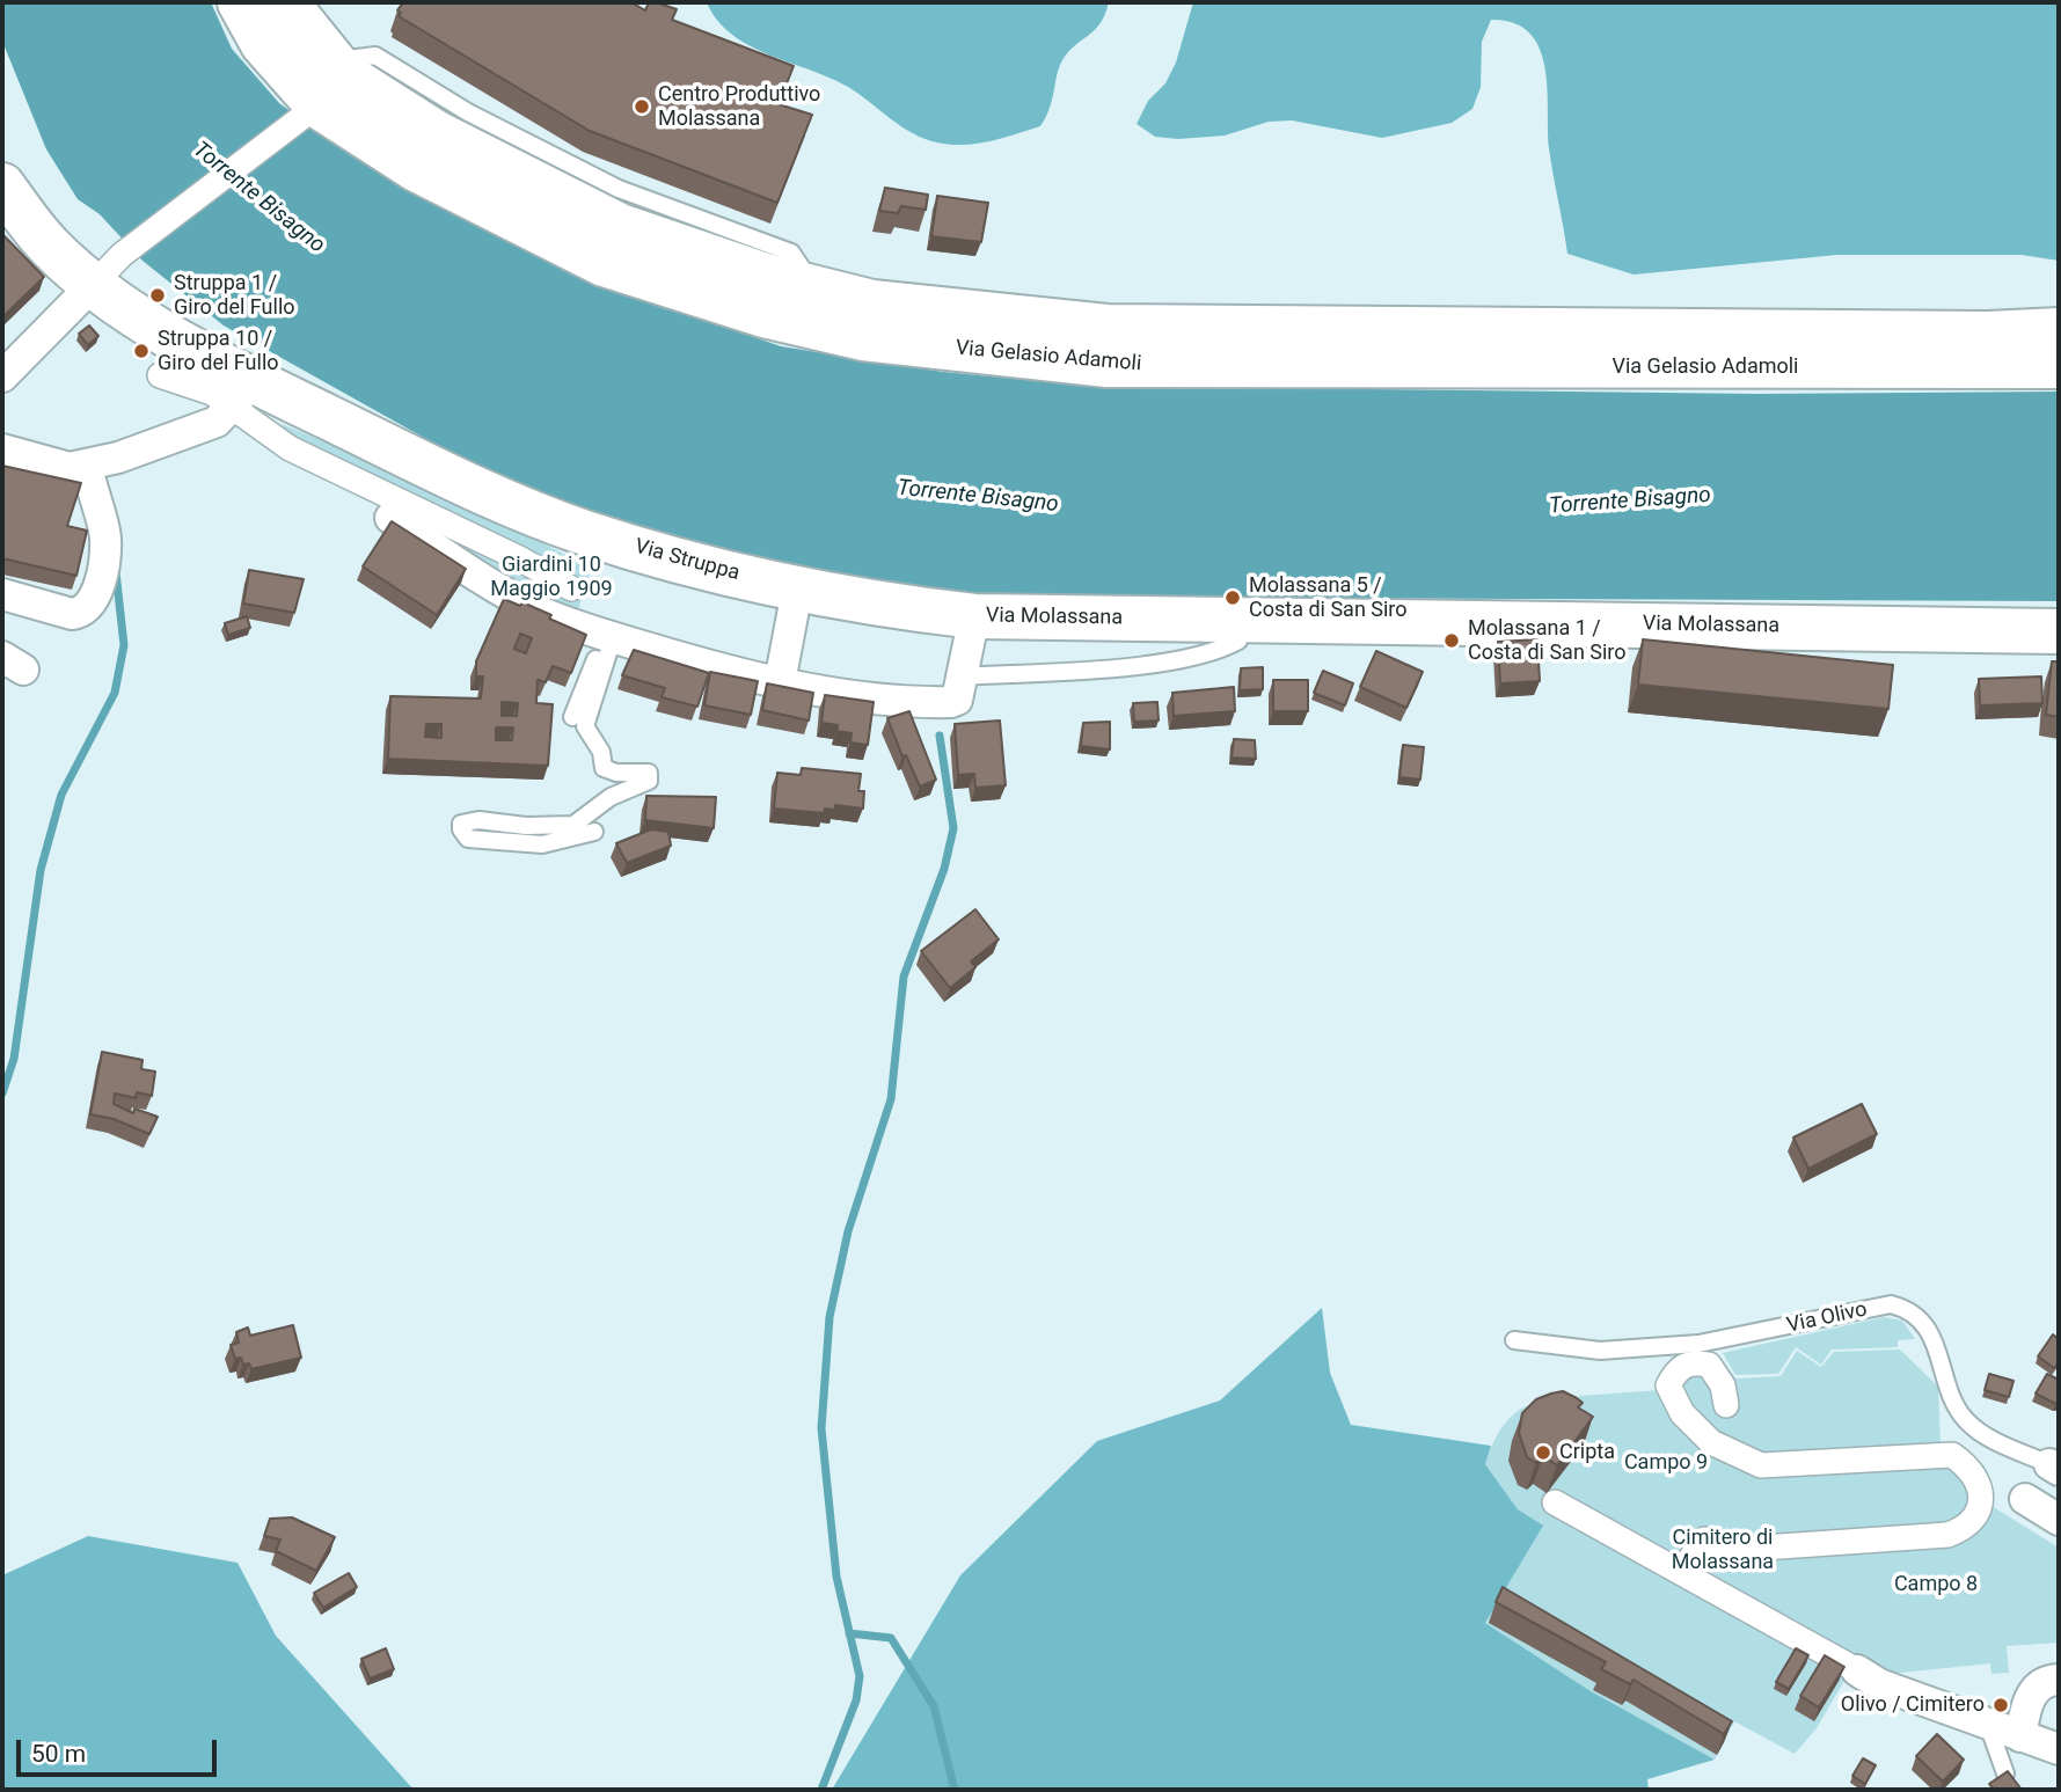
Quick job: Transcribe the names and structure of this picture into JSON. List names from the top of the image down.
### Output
{
  "streets": {
    "main road": ["Via Gelasio Adamoli", "Via Struppa", "Via Molassana"],
    "lane": ["Via Olivo"]
  },
  "crossings": [
    ["Via Struppa", "Via Molassana"]
  ],
  "water": ["Torrente Bisagno"],
  "parks": [
    "Giardini 10 Maggio 1909",
    "Campo 9",
    "Cimitero di Molassana",
    "Campo 8"
  ],
  "places": [
    "Centro Produttivo Molassana",
    "Struppa 1 / Giro del Fullo",
    "Struppa 10 / Giro del Fullo",
    "Molassana 5 / Costa di San Siro",
    "Molassana 1 / Costa di San Siro",
    "Cripta",
    "Olivo / Cimitero"
  ],
  "scale_bar": "50 m"
}
